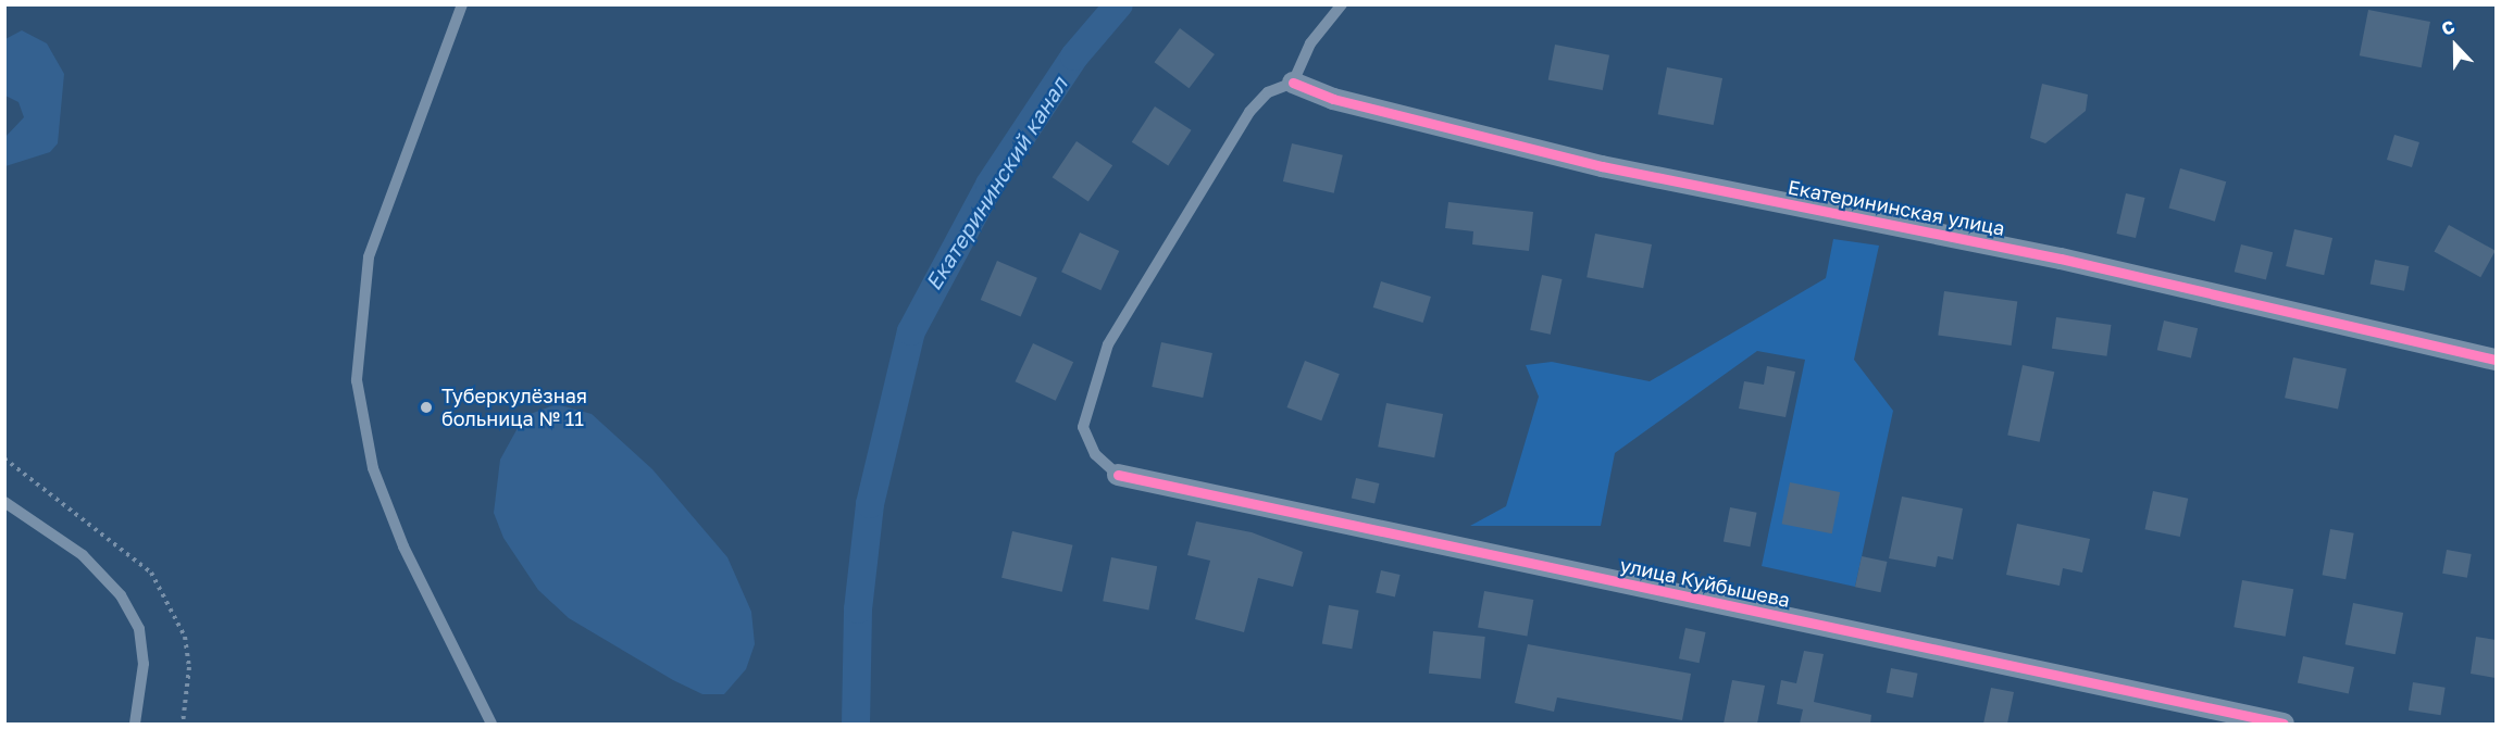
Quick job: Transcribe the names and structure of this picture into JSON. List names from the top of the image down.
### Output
{
  "streets": {
    "street": ["Екатерининская улица", "улица Куйбышева"]
  },
  "water": ["Екатерининский канал"],
  "places": ["Туберкулёзная больница № 11"],
  "north": "top"
}
